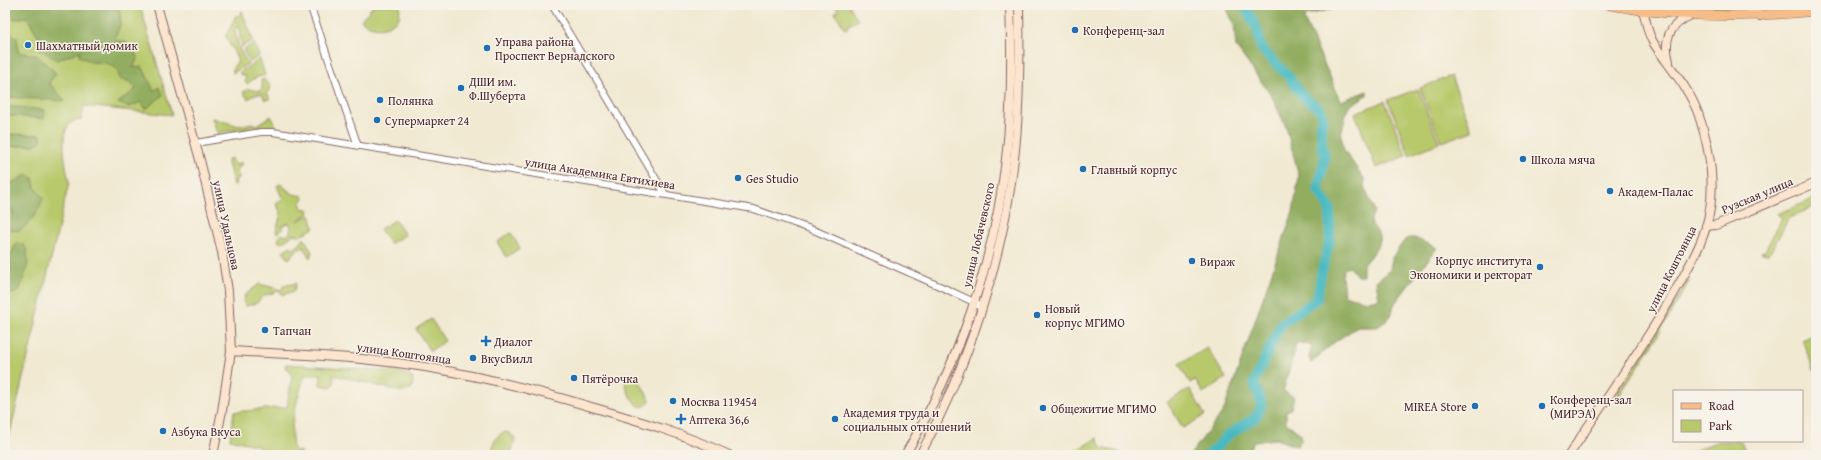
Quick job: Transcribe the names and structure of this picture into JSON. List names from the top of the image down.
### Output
{
  "streets": {
    "street": [
      "улица Академика Евтихиева",
      "Рузская улица",
      "улица Удальцова",
      "улица Лобачевского",
      "улица Коштоянца"
    ]
  },
  "crossings": [
    ["улица Академика Евтихиева", "улица Удальцова"],
    ["улица Академика Евтихиева", "улица Лобачевского"],
    ["Рузская улица", "улица Коштоянца"],
    ["улица Удальцова", "улица Коштоянца"]
  ],
  "places": {
    "other": [
      "Конференц-зал",
      "Шахматный домик",
      "Управа района Проспект Вернадского",
      "ДШИ им. Ф.Шуберта",
      "Полянка",
      "Супермаркет 24",
      "Школа мяча",
      "Главный корпус",
      "Ges Studio",
      "Академ-Палас",
      "Вираж",
      "Корпус института Экономики и ректорат",
      "Новый корпус МГИМО",
      "Тапчан",
      "ВкусВилл",
      "Пятёрочка",
      "Москва 119454",
      "MIREA Store",
      "Конференц-зал (МИРЭА)",
      "Общежитие МГИМО",
      "Академия труда и социальных отношений",
      "Азбука Вкуса"
    ],
    "health": ["Диалог", "Аптека 36,6"]
  },
  "legend": ["Road", "Park"]
}
